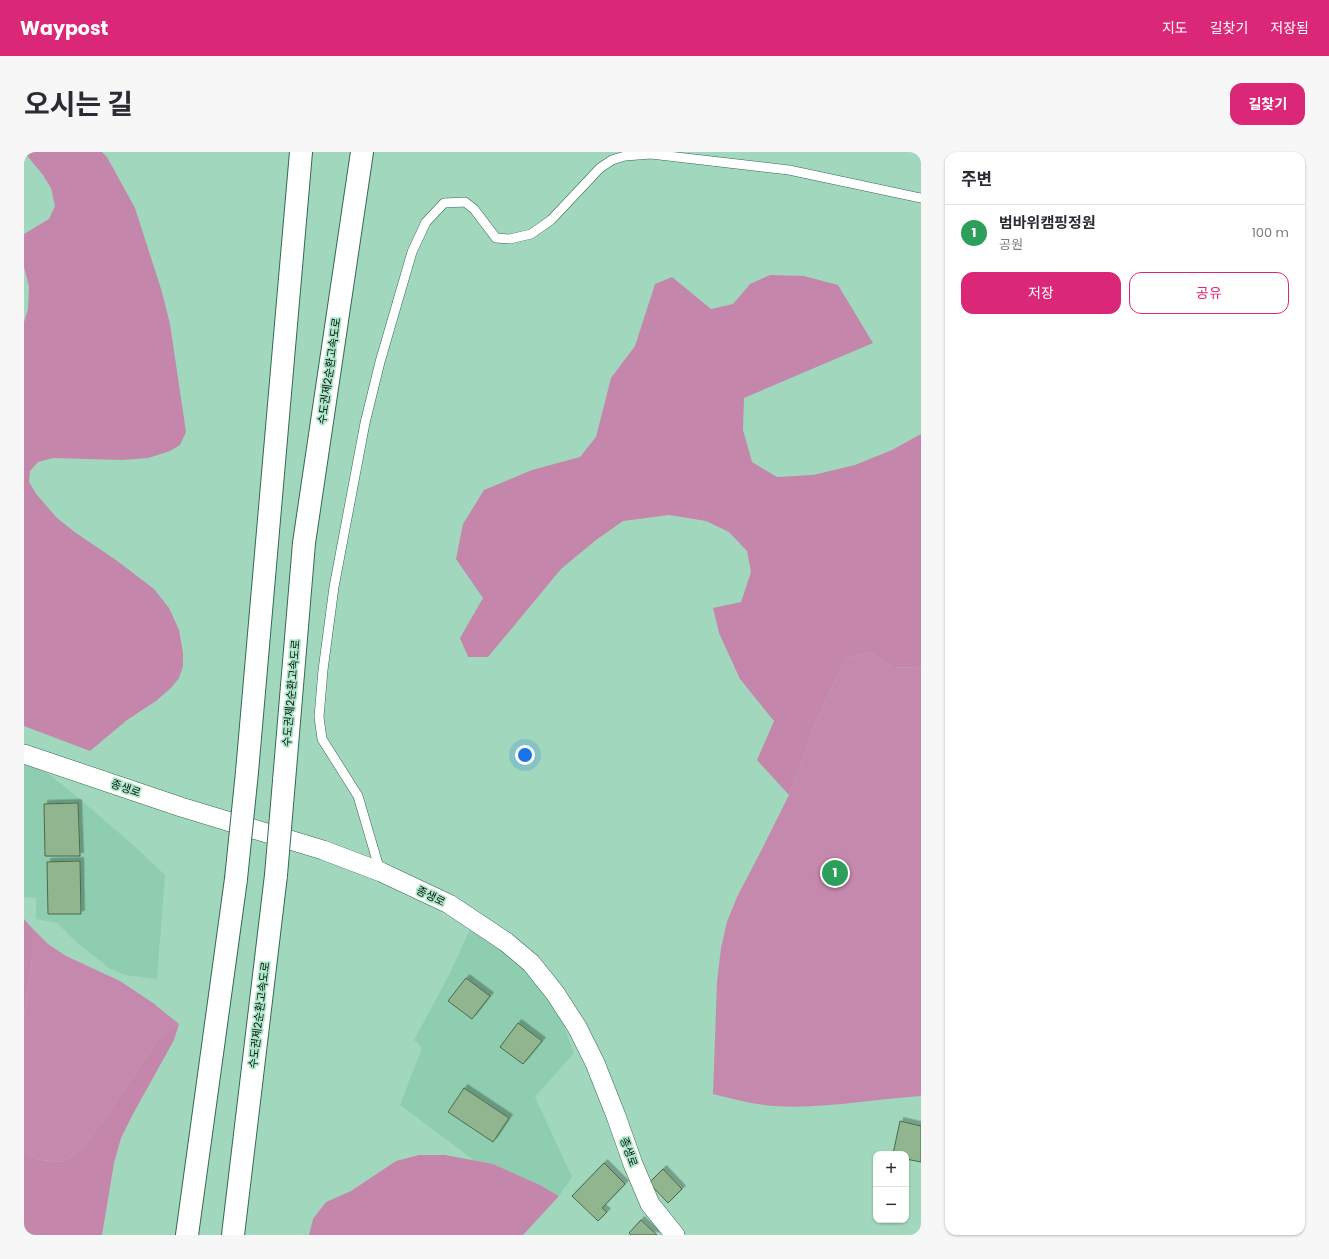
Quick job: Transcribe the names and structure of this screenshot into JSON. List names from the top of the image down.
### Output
{
  "streets": {
    "highway": ["수도권제2순환고속도로"],
    "street": ["종생로"]
  },
  "page": {
    "header": "Waypost",
    "nav": ["지도", "길찾기", "저장됨"],
    "title": "오시는 길",
    "buttons": [
      "길찾기",
      ["저장", "공유"]
    ],
    "heading": "주변",
    "list": [
      {
        "mark": "1",
        "name": "범바위캠핑정원",
        "note": "공원",
        "value": "100 m"
      }
    ],
    "pins": "1",
    "map_buttons": ["+", "−"]
  }
}
